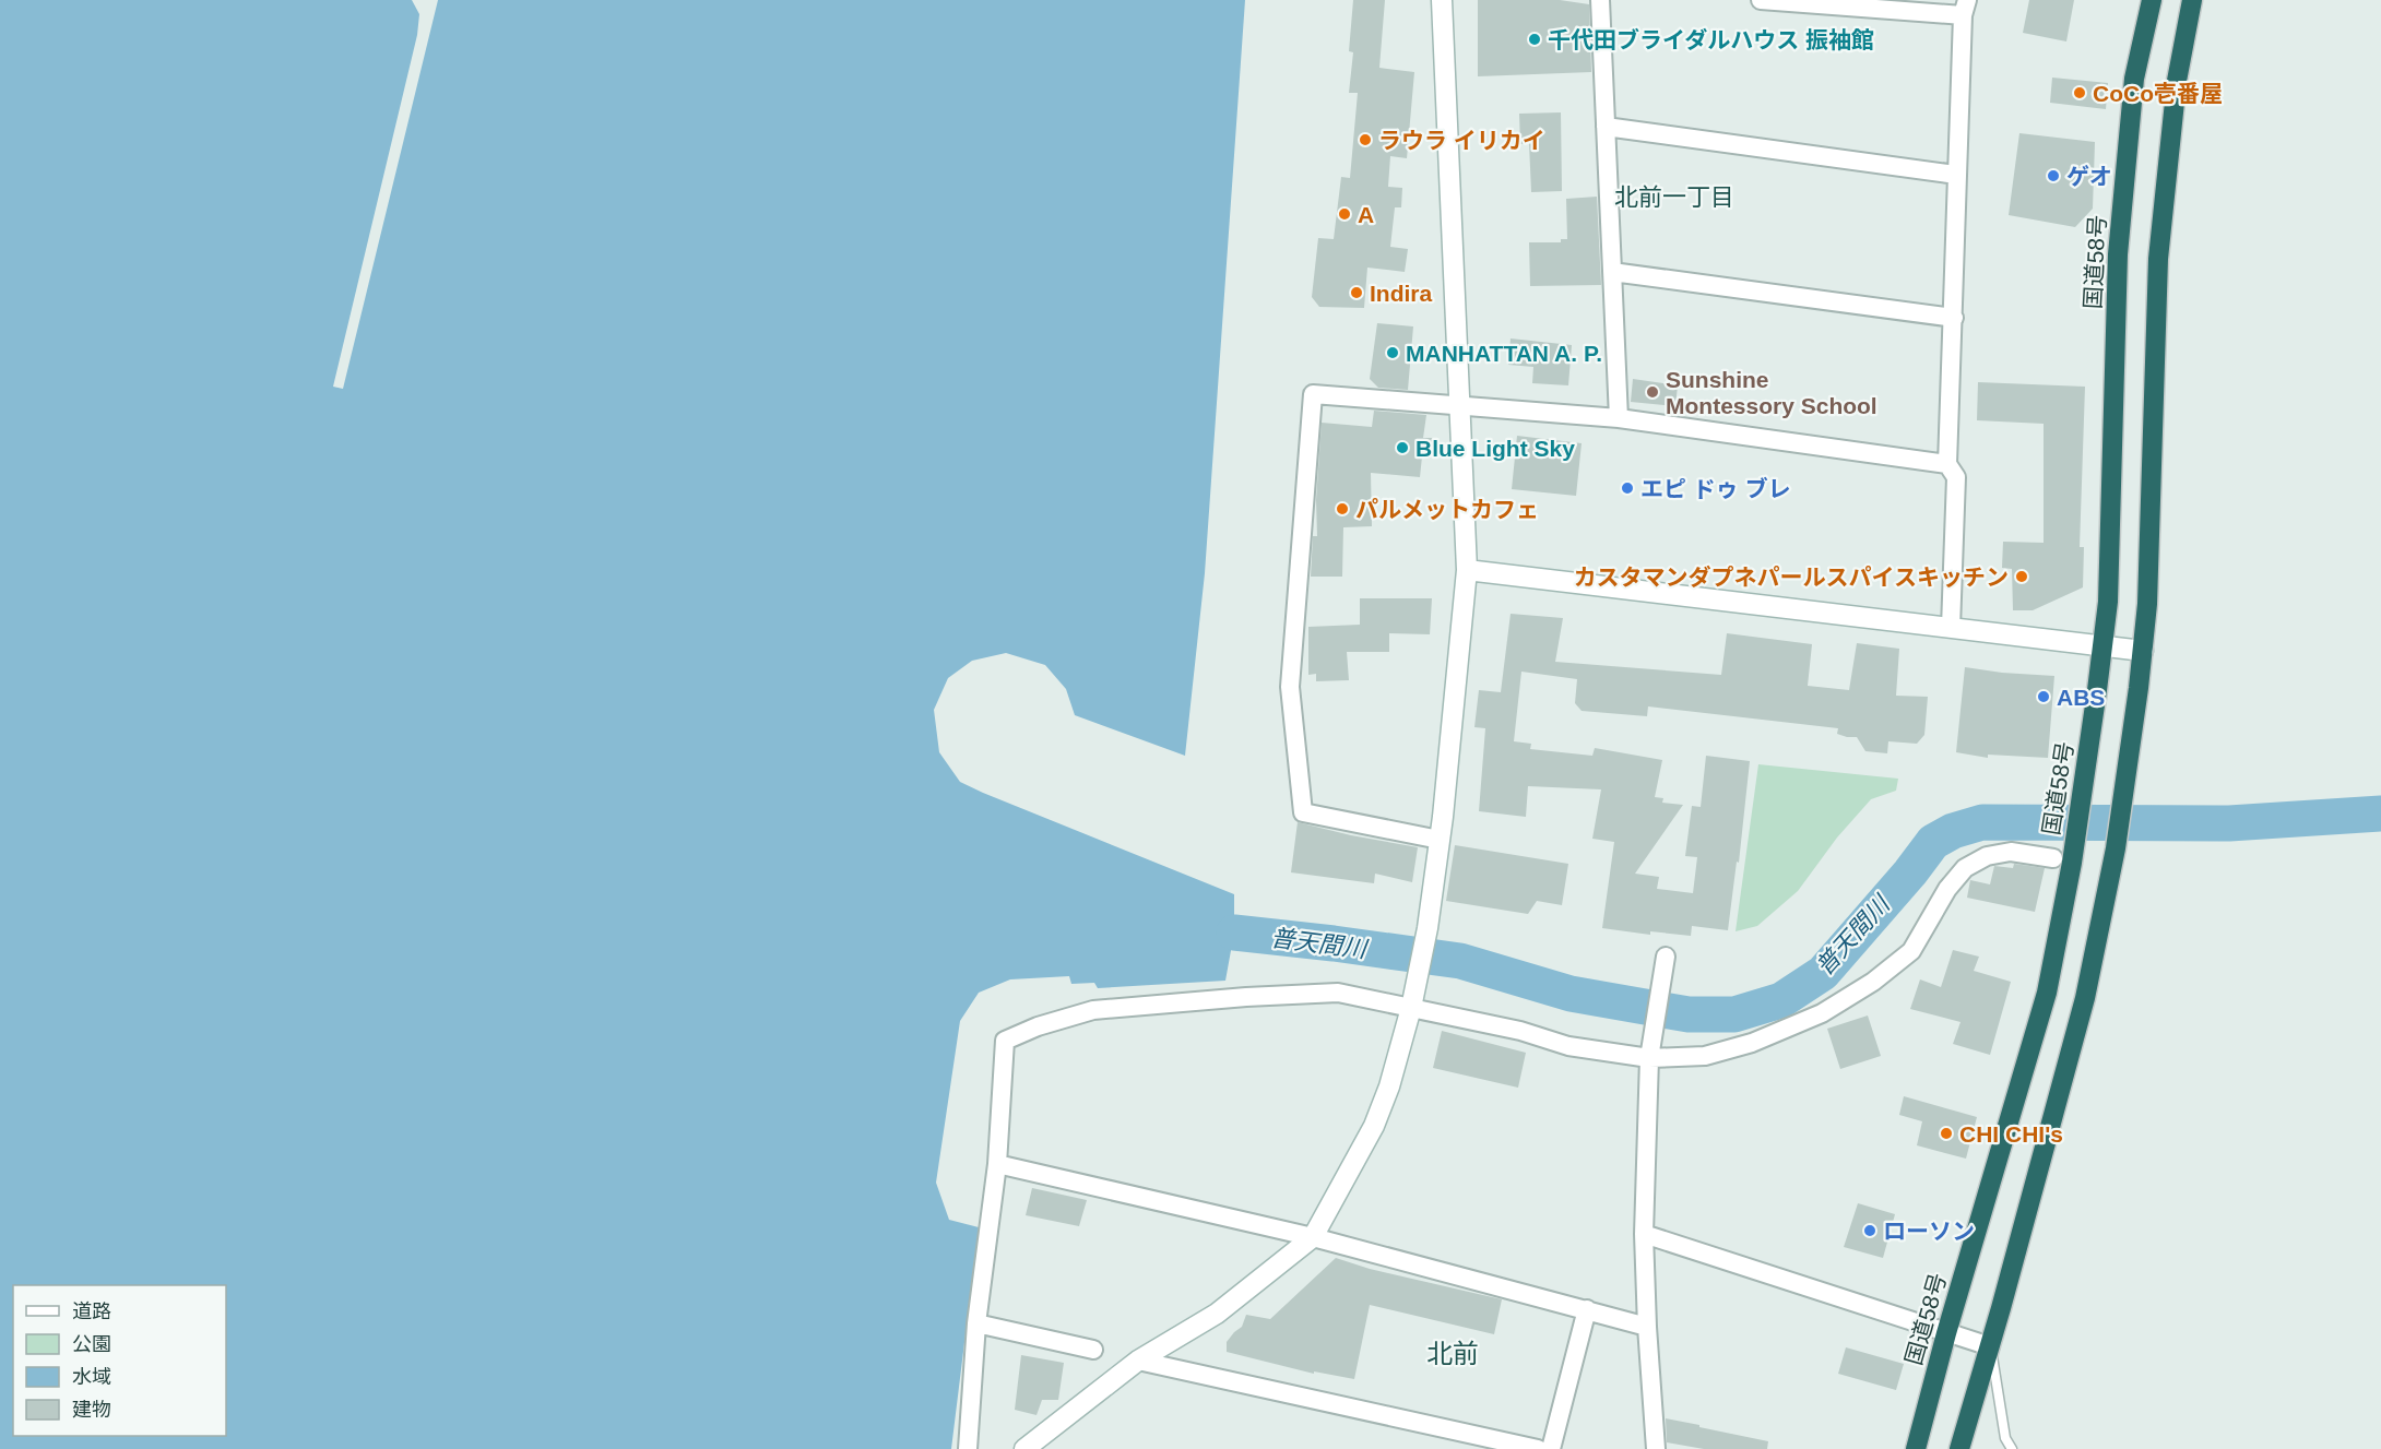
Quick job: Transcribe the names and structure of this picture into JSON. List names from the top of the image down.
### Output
{
  "streets": {
    "highway": ["国道58号"]
  },
  "districts": ["北前一丁目", "北前"],
  "water": ["普天間川"],
  "places": [
    "千代田ブライダルハウス 振袖館",
    "CoCo壱番屋",
    "ラウラ イリカイ",
    "ゲオ",
    "A",
    "Indira",
    "MANHATTAN A. P.",
    "Sunshine Montessory School",
    "Blue Light Sky",
    "エピ ドゥ ブレ",
    "パルメットカフェ",
    "カスタマンダプネパールスパイスキッチン",
    "ABS",
    "CHI CHI's",
    "ローソン"
  ],
  "legend": [
    "道路",
    "公園",
    "水域",
    "建物"
  ]
}
